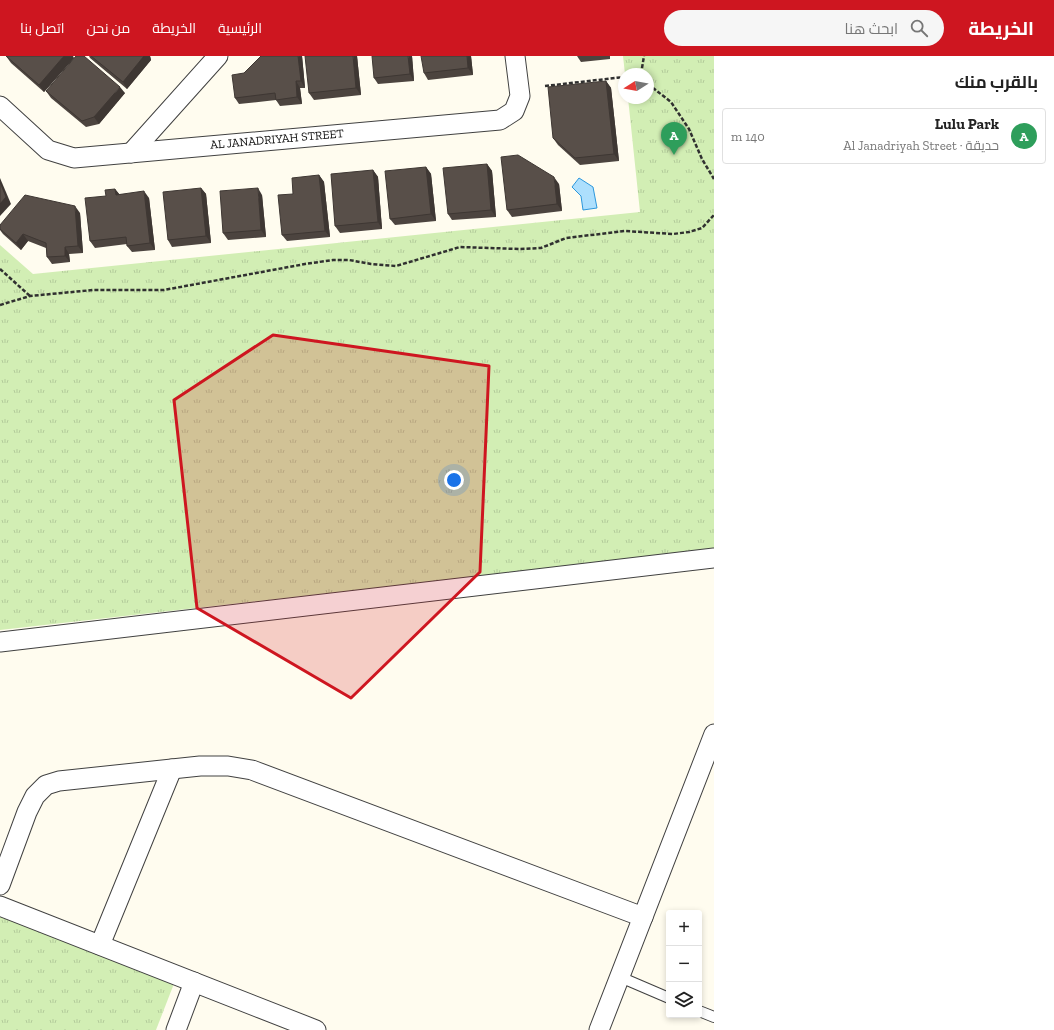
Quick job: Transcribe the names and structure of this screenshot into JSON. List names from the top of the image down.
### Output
{
  "streets": {
    "street": ["AL JANADRIYAH STREET"]
  },
  "north": "left",
  "page": {
    "header": "الخريطة",
    "search": "ابحث هنا",
    "nav": [
      "الرئيسية",
      "الخريطة",
      "من نحن",
      "اتصل بنا"
    ],
    "heading": "بالقرب منك",
    "list": [
      {
        "mark": "A",
        "name": "Lulu Park",
        "note": "حديقة · Al Janadriyah Street",
        "value": "140 m"
      }
    ],
    "pins": "A",
    "map_buttons": ["+", "−"]
  }
}
